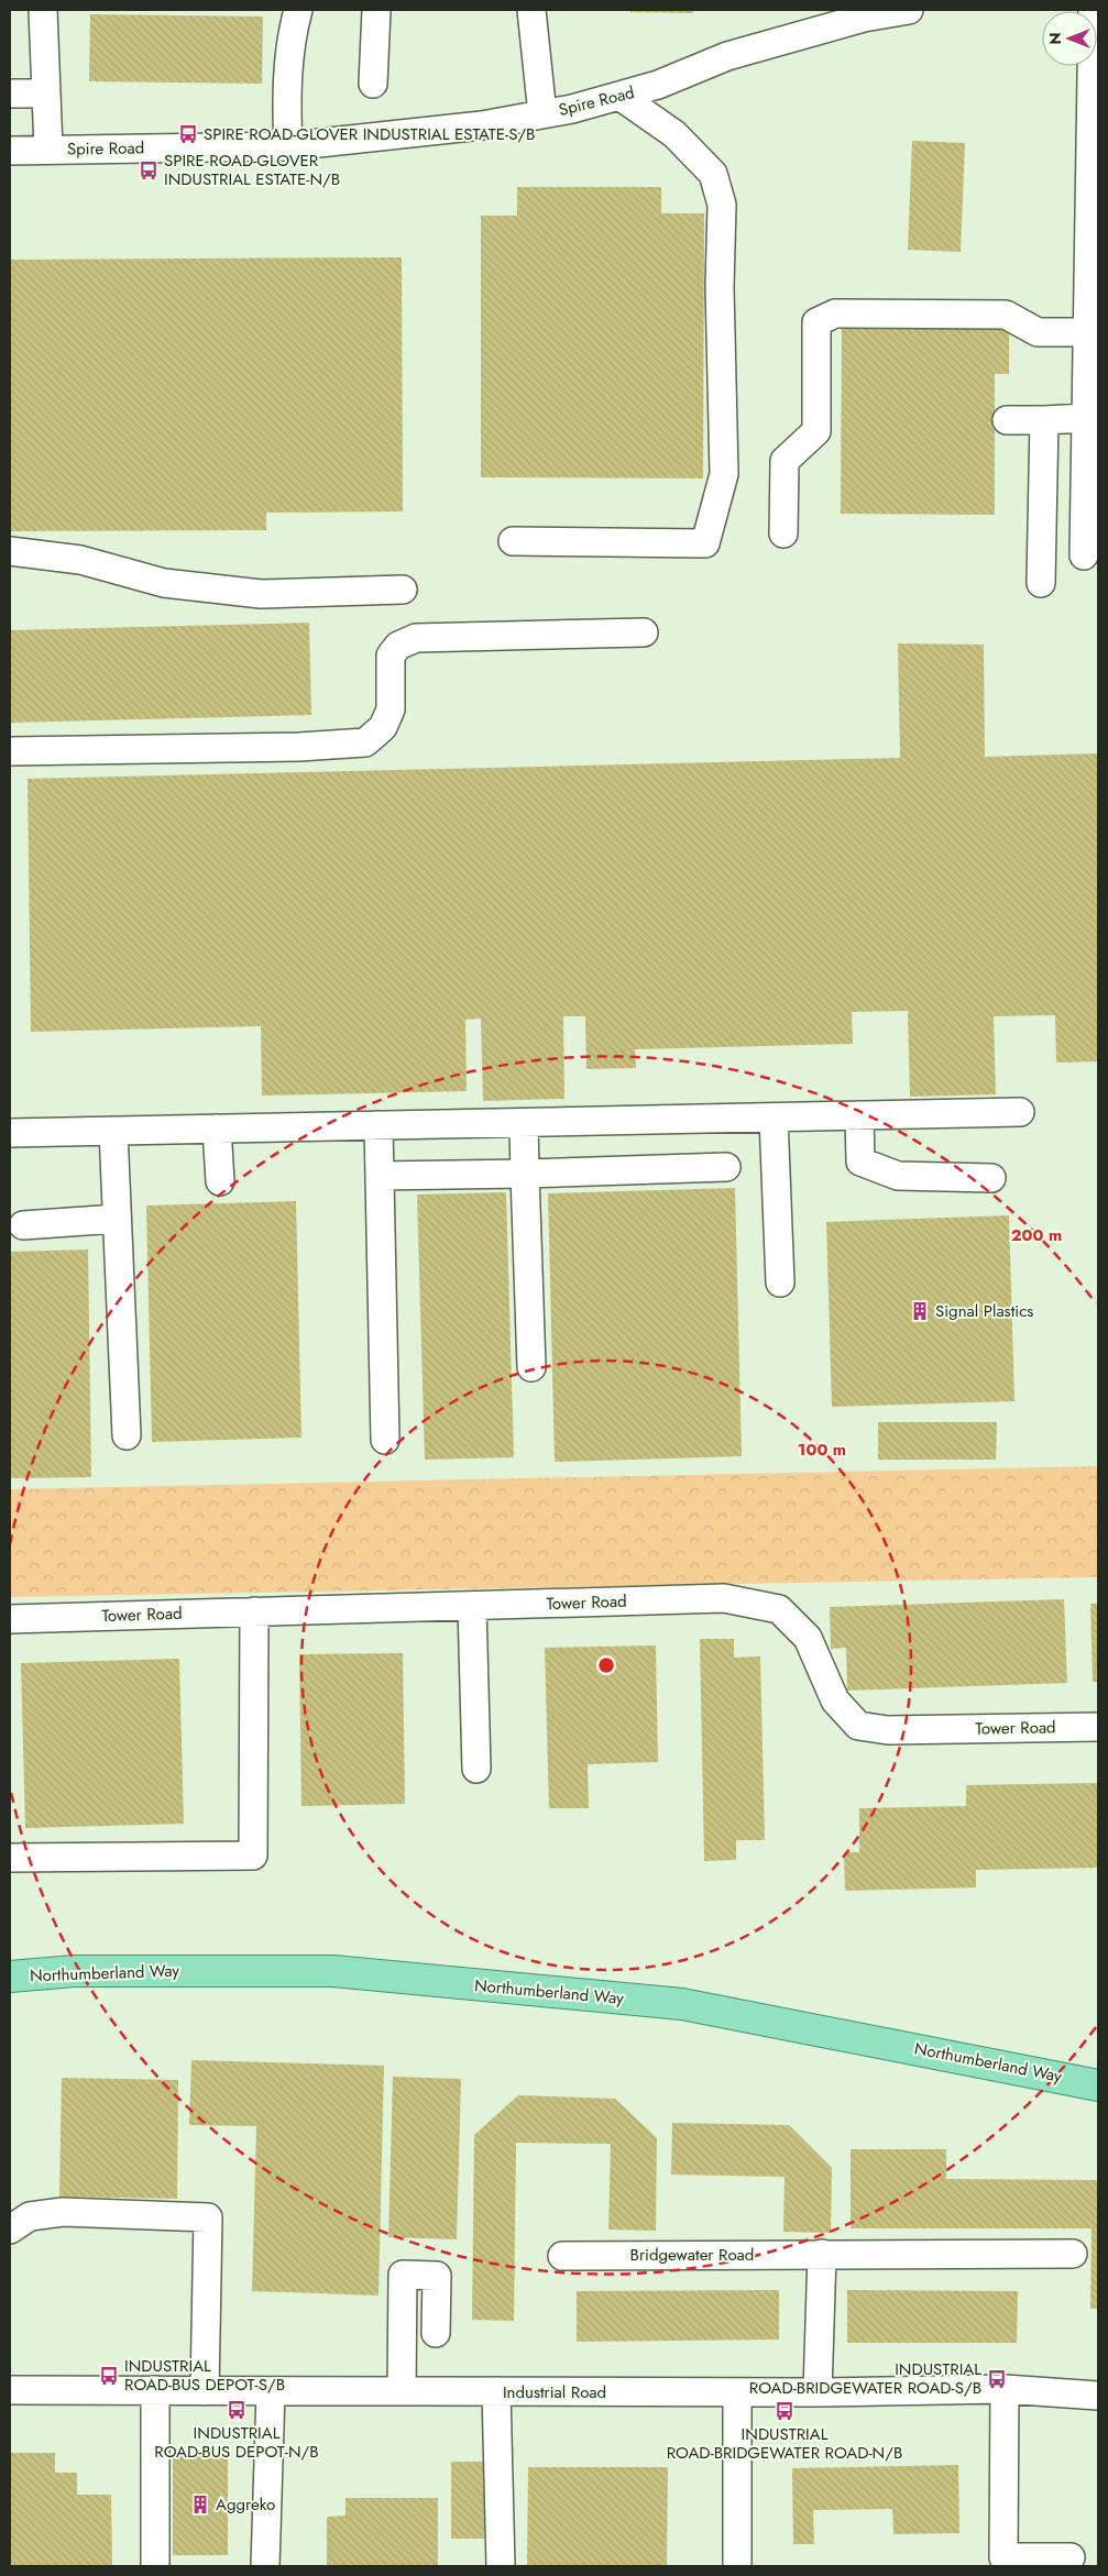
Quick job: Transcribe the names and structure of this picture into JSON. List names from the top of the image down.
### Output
{
  "streets": {
    "main road": ["Northumberland Way"],
    "street": [
      "Spire Road",
      "Tower Road",
      "Bridgewater Road",
      "Industrial Road"
    ]
  },
  "places": {
    "bus stop": [
      "SPIRE ROAD-GLOVER INDUSTRIAL ESTATE-S/B",
      "SPIRE ROAD-GLOVER INDUSTRIAL ESTATE-N/B",
      "INDUSTRIAL ROAD-BUS DEPOT-S/B",
      "INDUSTRIAL ROAD-BRIDGEWATER ROAD-S/B",
      "INDUSTRIAL ROAD-BUS DEPOT-N/B",
      "INDUSTRIAL ROAD-BRIDGEWATER ROAD-N/B"
    ],
    "building": ["Signal Plastics", "Aggreko"]
  },
  "north": "left",
  "rings": ["200 m", "100 m"]
}
